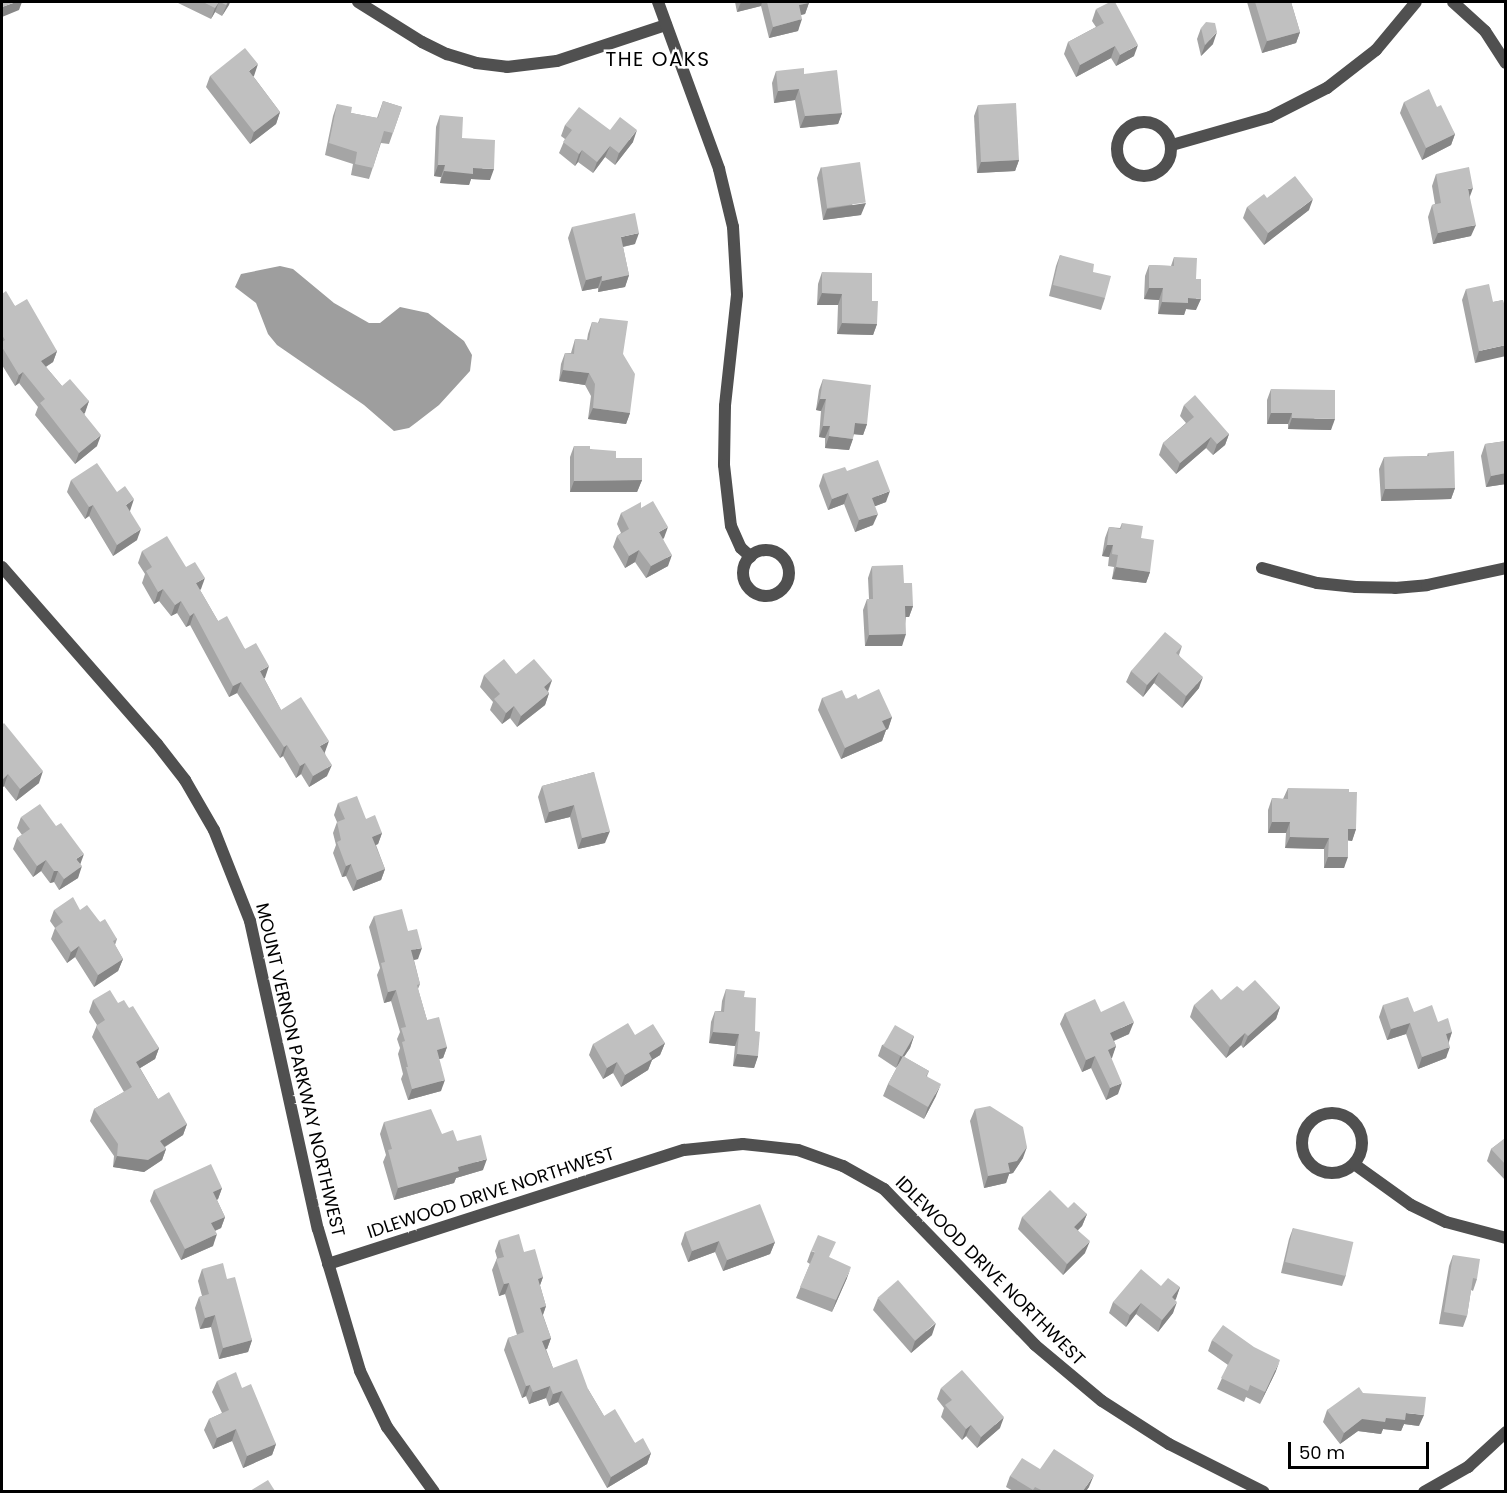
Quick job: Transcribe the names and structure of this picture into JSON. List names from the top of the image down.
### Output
{
  "streets": {
    "street": ["MOUNT VERNON PARKWAY NORTHWEST", "IDLEWOOD DRIVE NORTHWEST"]
  },
  "crossings": [
    ["MOUNT VERNON PARKWAY NORTHWEST", "IDLEWOOD DRIVE NORTHWEST"]
  ],
  "districts": ["THE OAKS"],
  "scale_bar": "50 m"
}
